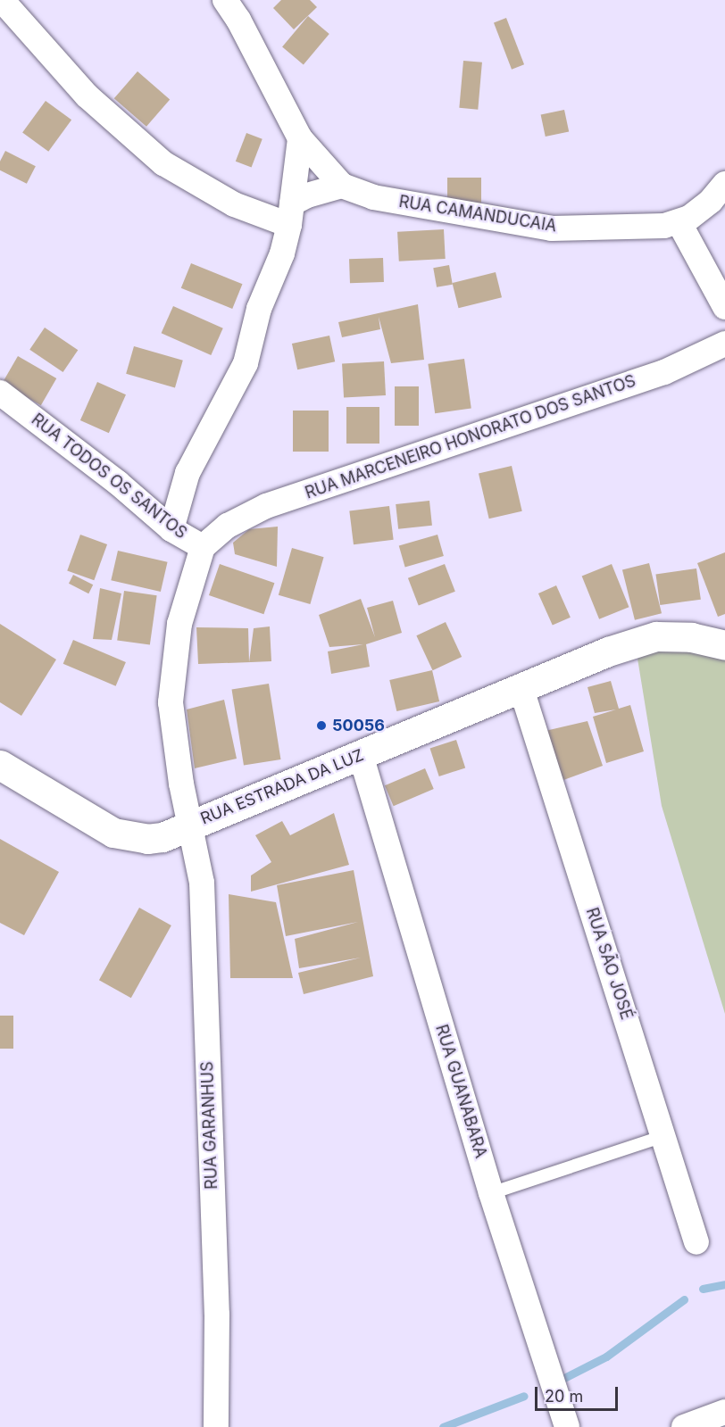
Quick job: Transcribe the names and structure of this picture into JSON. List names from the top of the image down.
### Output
{
  "streets": {
    "main road": ["RUA ESTRADA DA LUZ"],
    "street": [
      "RUA CAMANDUCAIA",
      "RUA MARCENEIRO HONORATO DOS SANTOS",
      "RUA TODOS OS SANTOS",
      "RUA SÃO JOSÉ",
      "RUA GUANABARA",
      "RUA GARANHUS"
    ]
  },
  "crossings": [
    ["RUA MARCENEIRO HONORATO DOS SANTOS", "RUA TODOS OS SANTOS"],
    ["RUA MARCENEIRO HONORATO DOS SANTOS", "RUA GARANHUS"],
    ["RUA TODOS OS SANTOS", "RUA GARANHUS"],
    ["RUA ESTRADA DA LUZ", "RUA SÃO JOSÉ"],
    ["RUA ESTRADA DA LUZ", "RUA GUANABARA"],
    ["RUA ESTRADA DA LUZ", "RUA GARANHUS"]
  ],
  "places": ["50056"],
  "scale_bar": "20 m"
}
